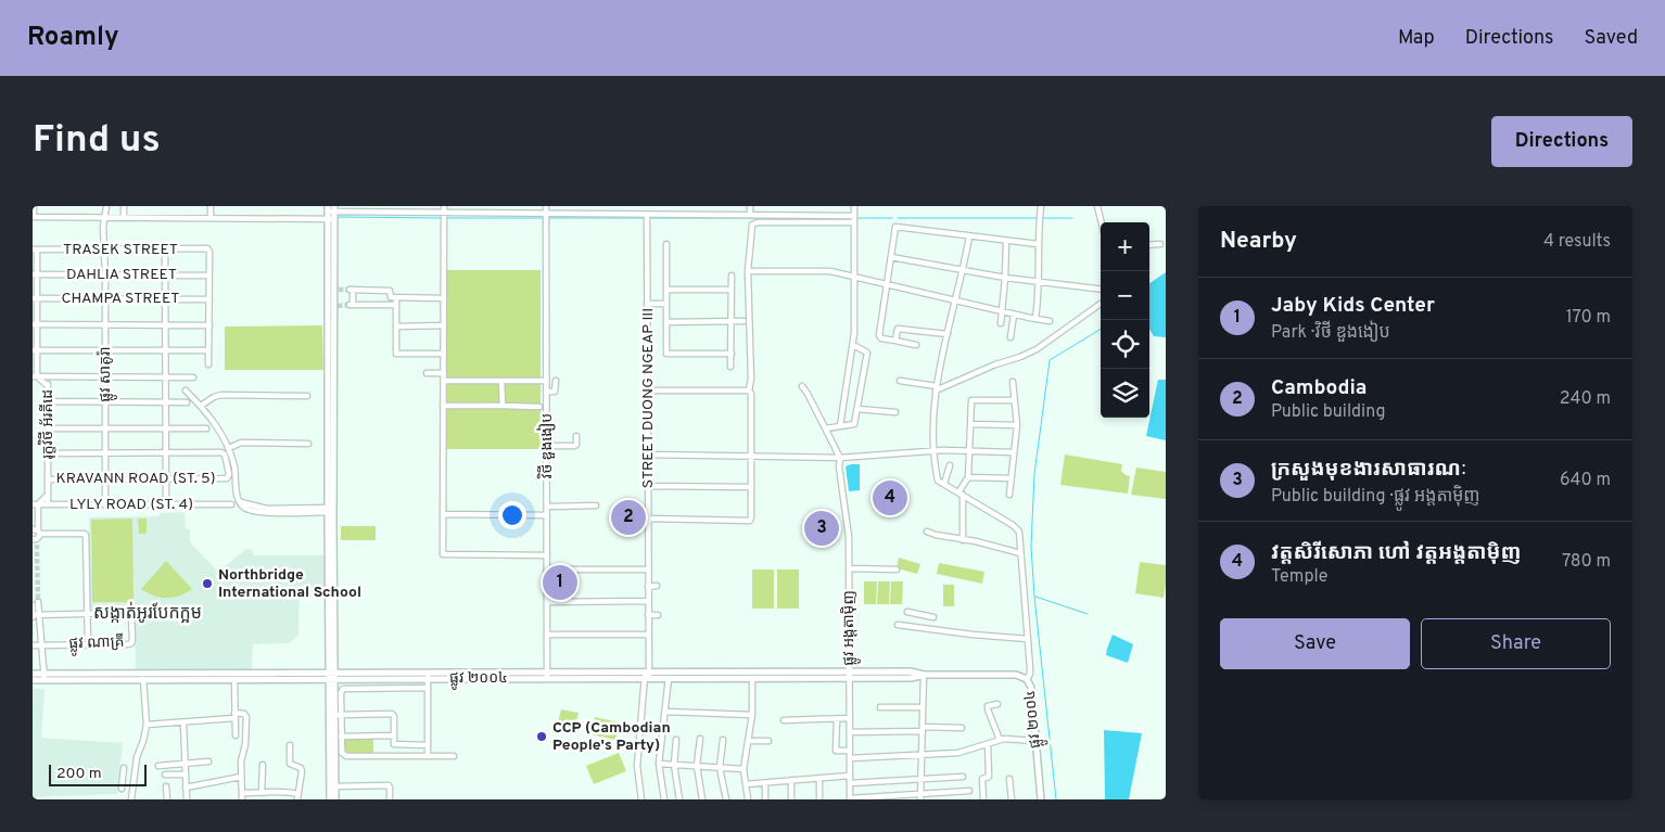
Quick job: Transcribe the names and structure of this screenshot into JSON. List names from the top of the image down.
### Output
{
  "streets": {
    "main road": ["ផ្លូវ ២០០៤"],
    "street": [
      "TRASEK STREET",
      "DAHLIA STREET",
      "CHAMPA STREET",
      "ផ្លូវ សាគូរ៉ា",
      "STREET DUONG NGEAP III",
      "រុក្ខវិថី អ័រគីដេ",
      "វិថី ឌួងងៀប",
      "KRAVANN ROAD (ST. 5)",
      "LYLY ROAD (ST. 4)",
      "ផ្លូវ អង្តតាម៉ិញ",
      "ផ្លូវ ណាគ្រី"
    ]
  },
  "crossings": [
    ["TRASEK STREET", "DAHLIA STREET"],
    ["TRASEK STREET", "ផ្លូវ សាគូរ៉ា"],
    ["TRASEK STREET", "រុក្ខវិថី អ័រគីដេ"],
    ["DAHLIA STREET", "ផ្លូវ សាគូរ៉ា"],
    ["DAHLIA STREET", "រុក្ខវិថី អ័រគីដេ"],
    ["CHAMPA STREET", "ផ្លូវ សាគូរ៉ា"],
    ["CHAMPA STREET", "រុក្ខវិថី អ័រគីដេ"],
    ["ផ្លូវ សាគូរ៉ា", "KRAVANN ROAD (ST. 5)"],
    ["ផ្លូវ សាគូរ៉ា", "LYLY ROAD (ST. 4)"],
    ["STREET DUONG NGEAP III", "ផ្លូវ ២០០៤"],
    ["រុក្ខវិថី អ័រគីដេ", "KRAVANN ROAD (ST. 5)"],
    ["រុក្ខវិថី អ័រគីដេ", "LYLY ROAD (ST. 4)"],
    ["វិថី ឌួងងៀប", "ផ្លូវ ២០០៤"],
    ["ផ្លូវ អង្តតាម៉ិញ", "ផ្លូវ ២០០៤"]
  ],
  "districts": ["សង្កាត់អូរបែកក្អម"],
  "places": ["Northbridge International School", "CCP (Cambodian People's Party)"],
  "scale_bar": "200 m",
  "page": {
    "header": "Roamly",
    "nav": ["Map", "Directions", "Saved"],
    "buttons": [
      "Directions",
      ["Save", "Share"]
    ],
    "title": "Find us",
    "heading": ["Nearby", "4 results"],
    "map_buttons": ["+", "−"],
    "list": [
      {
        "mark": "1",
        "name": "Jaby Kids Center",
        "note": "Park · វិថី ឌួងងៀប",
        "value": "170 m"
      },
      {
        "mark": "2",
        "name": "Cambodia",
        "note": "Public building",
        "value": "240 m"
      },
      {
        "mark": "3",
        "name": "ក្រសួងមុខងារសាធារណៈ",
        "note": "Public building · ផ្លូវ អង្តតាម៉ិញ",
        "value": "640 m"
      },
      {
        "mark": "4",
        "name": "វត្តសិរីសោភា ហៅ វត្តអង្តតាម៉ិញ",
        "note": "Temple",
        "value": "780 m"
      }
    ],
    "pins": [
      "4",
      "2",
      "3",
      "1"
    ],
    "scale": "200 m"
  }
}
